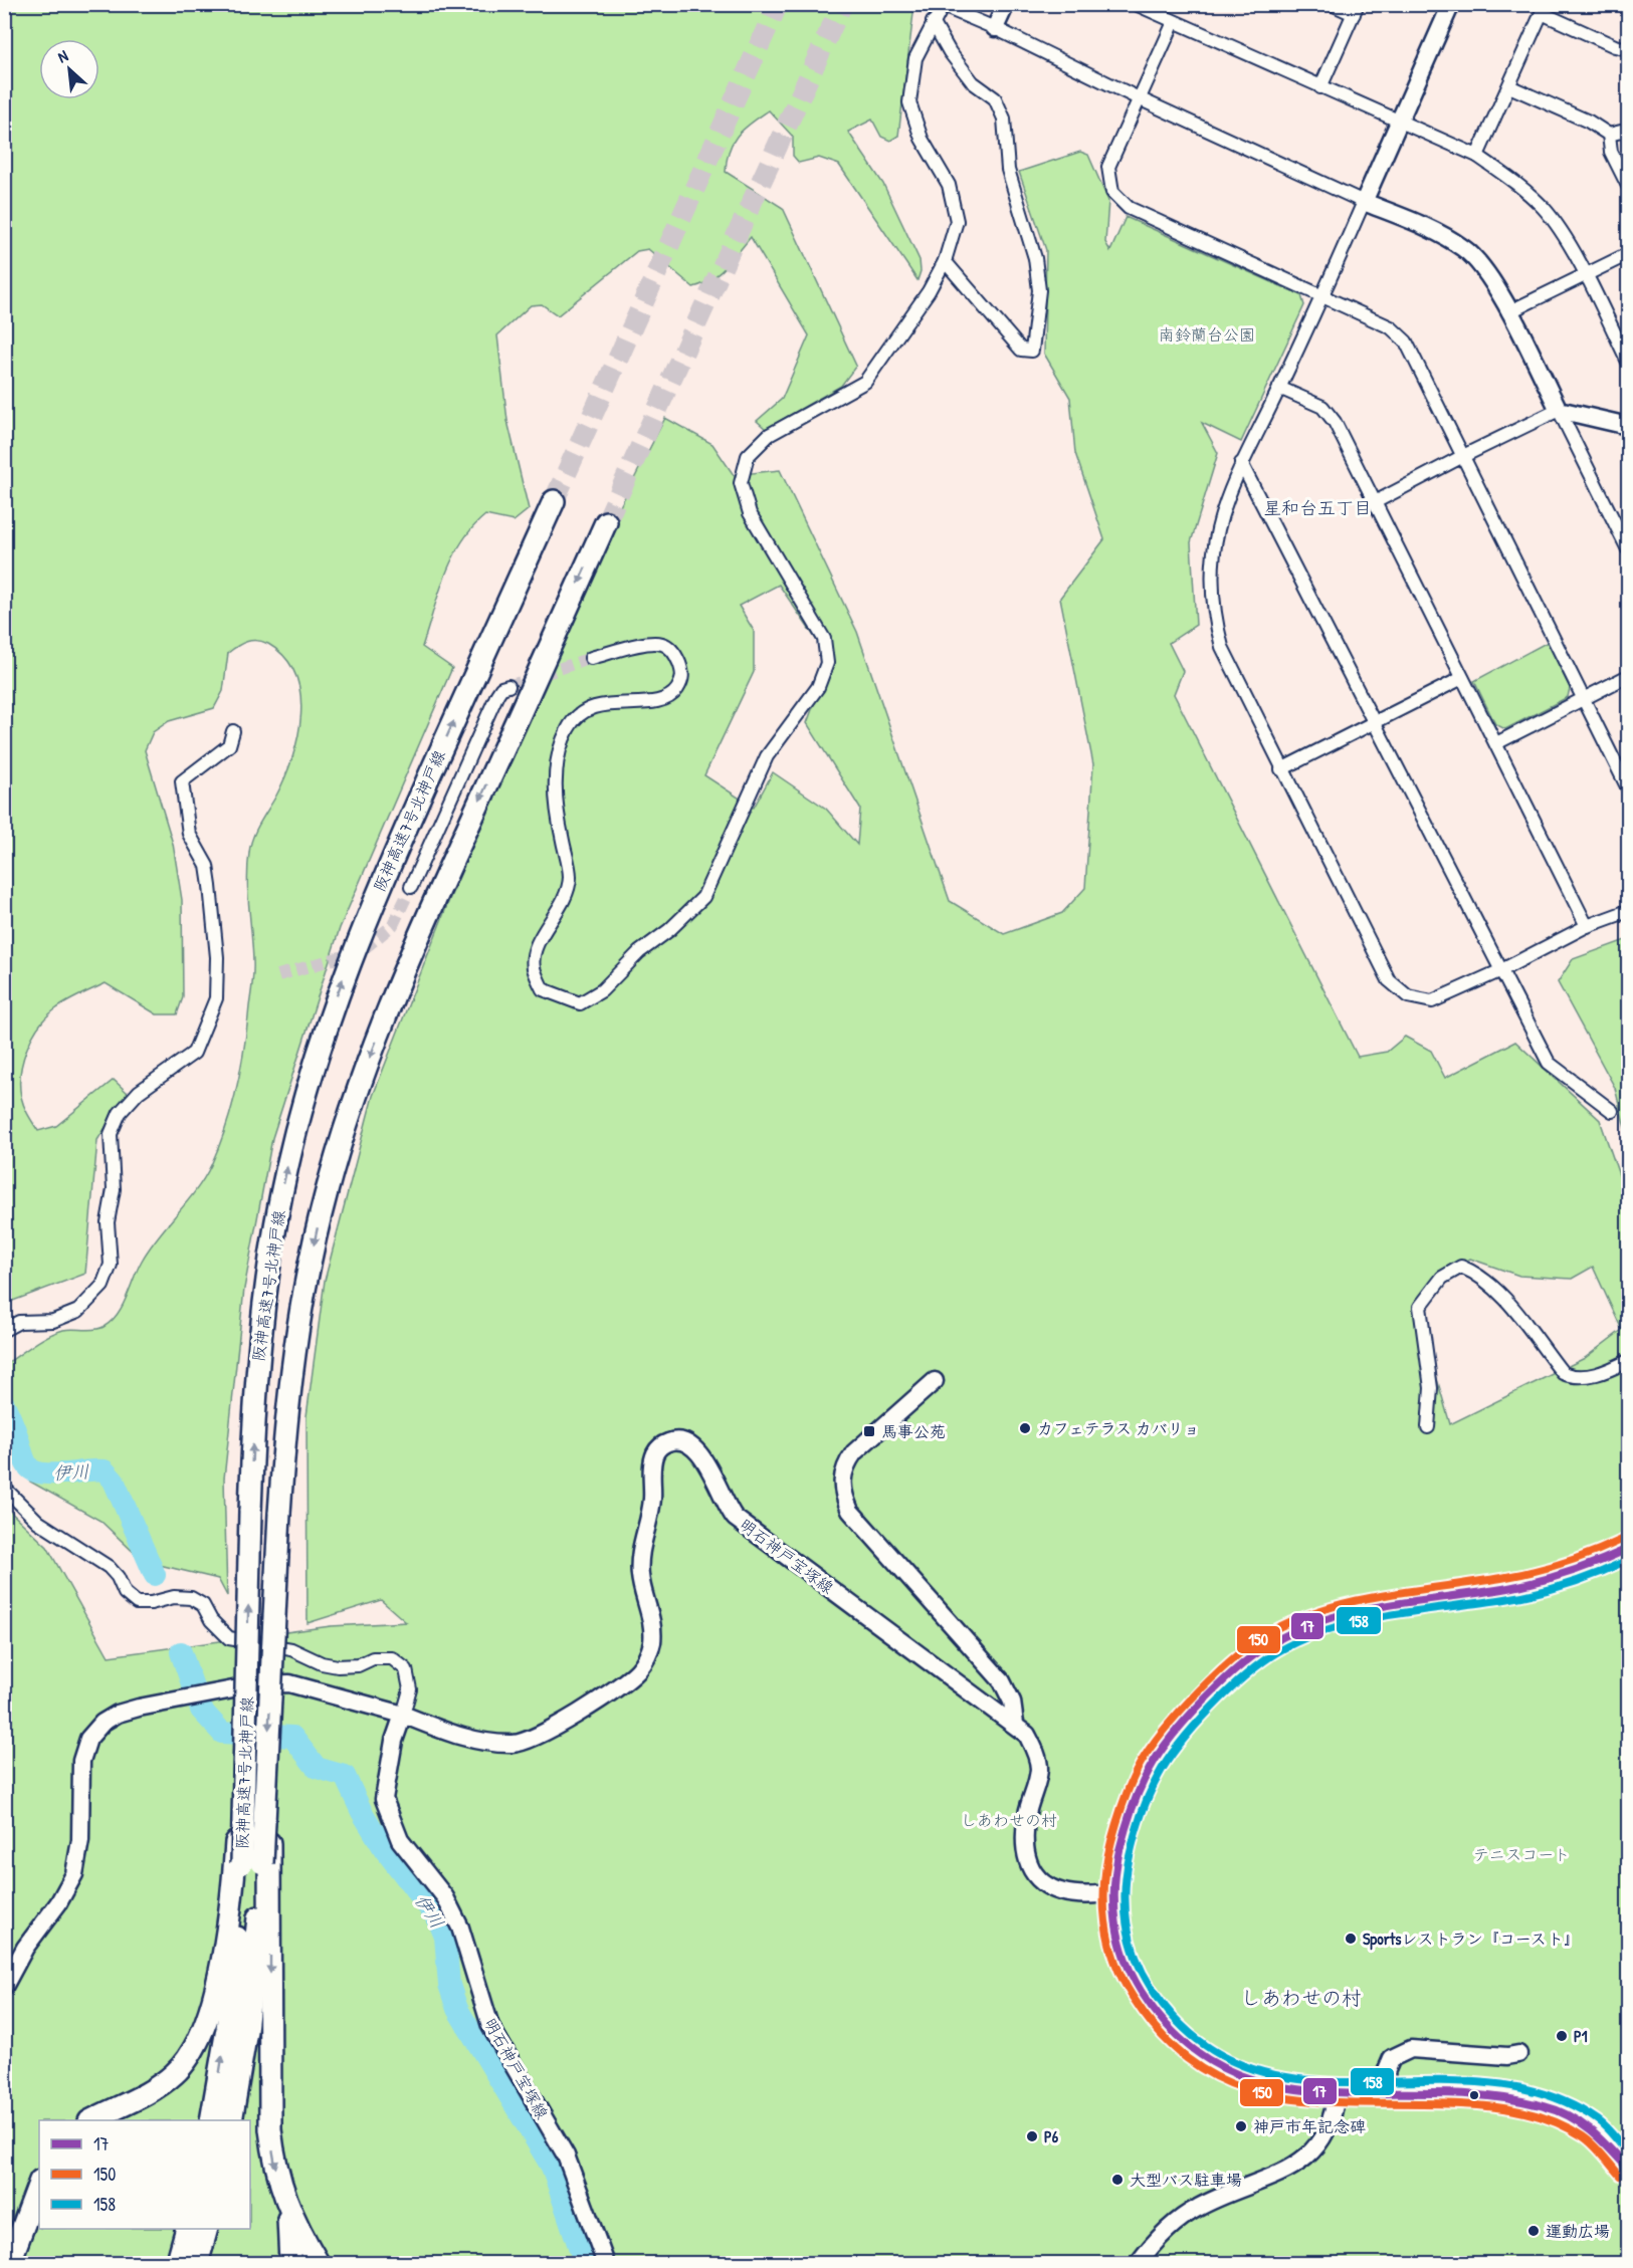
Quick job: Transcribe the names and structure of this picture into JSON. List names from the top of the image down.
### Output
{
  "streets": {
    "highway": ["阪神高速7号北神戸線"],
    "street": ["明石神戸宝塚線"]
  },
  "districts": ["星和台五丁目", "しあわせの村"],
  "water": ["伊川"],
  "parks": ["南鈴蘭台公園", "しあわせの村", "テニスコート"],
  "places": {
    "other": [
      "カフェテラス カバリョ",
      "Sportsレストラン『コースト』",
      "P1",
      "神戸市年記念碑",
      "P6",
      "大型バス駐車場",
      "運動広場"
    ],
    "transit": ["馬事公苑"]
  },
  "lines": ["transit line 150", "transit line 17", "transit line 158"],
  "legend": ["17", "150", "158"],
  "north": "top left"
}
